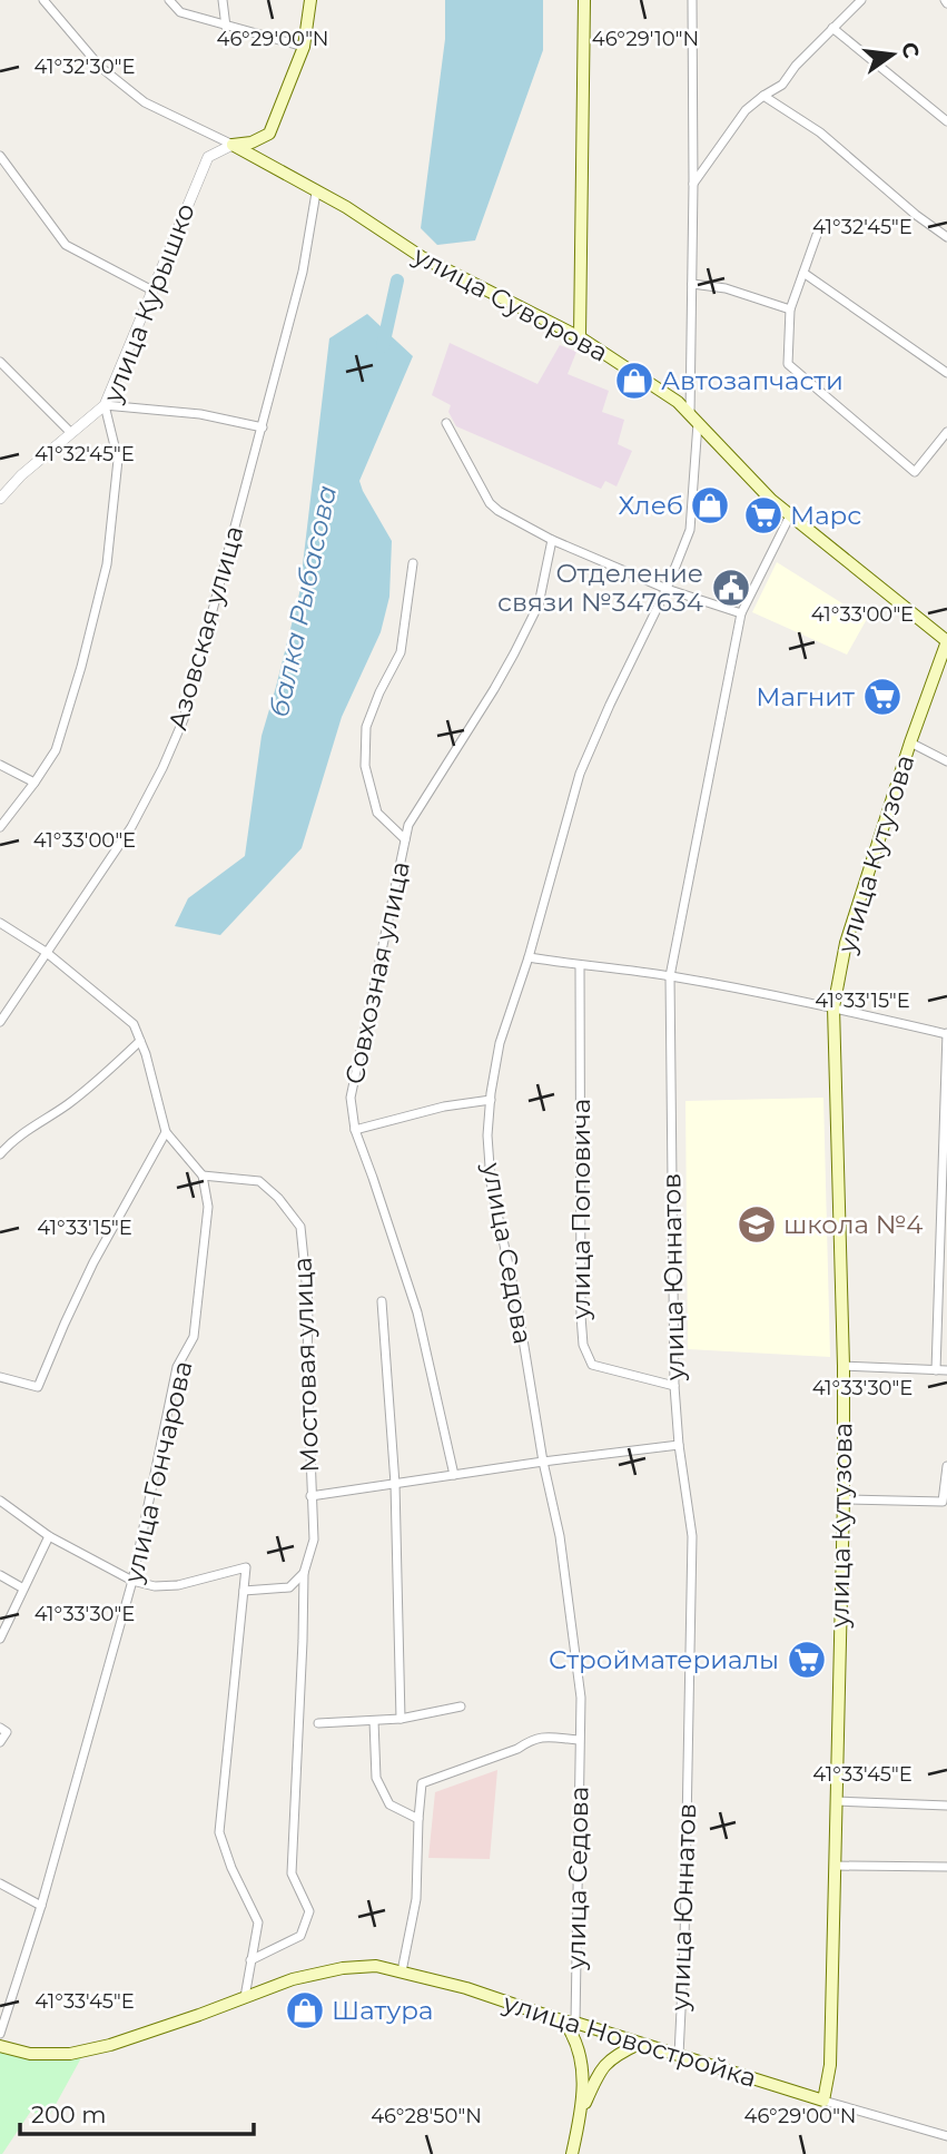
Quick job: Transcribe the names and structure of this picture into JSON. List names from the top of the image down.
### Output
{
  "streets": {
    "main road": ["улица Суворова", "улица Кутузова", "улица Новостройка"],
    "street": [
      "улица Курышко",
      "Азовская улица",
      "Совхозная улица",
      "улица Поповича",
      "улица Седова",
      "улица Юннатов",
      "Мостовая улица",
      "улица Гончарова"
    ]
  },
  "crossings": [
    ["улица Курышко", "улица Суворова"],
    ["улица Суворова", "Азовская улица"],
    ["улица Суворова", "улица Кутузова"],
    ["улица Суворова", "улица Седова"],
    ["улица Суворова", "улица Юннатов"],
    ["улица Кутузова", "улица Новостройка"],
    ["улица Поповича", "улица Юннатов"],
    ["улица Седова", "улица Новостройка"],
    ["улица Юннатов", "улица Новостройка"],
    ["Мостовая улица", "улица Гончарова"]
  ],
  "water": ["балка Рыбасова"],
  "places": {
    "shop": ["Автозапчасти", "Хлеб", "Шатура"],
    "supermarket": ["Марс", "Магнит", "Стройматериалы"],
    "public building": ["Отделение связи №347634"],
    "school or university": ["школа №4"]
  },
  "scale_bar": "200 m",
  "north": "right",
  "coordinates": [
    "46°29'00\"N",
    "46°29'10\"N",
    "41°32'30\"E",
    "41°32'45\"E",
    "41°33'00\"E",
    "41°33'15\"E",
    "41°33'30\"E",
    "41°33'45\"E",
    "46°28'50\"N"
  ]
}
